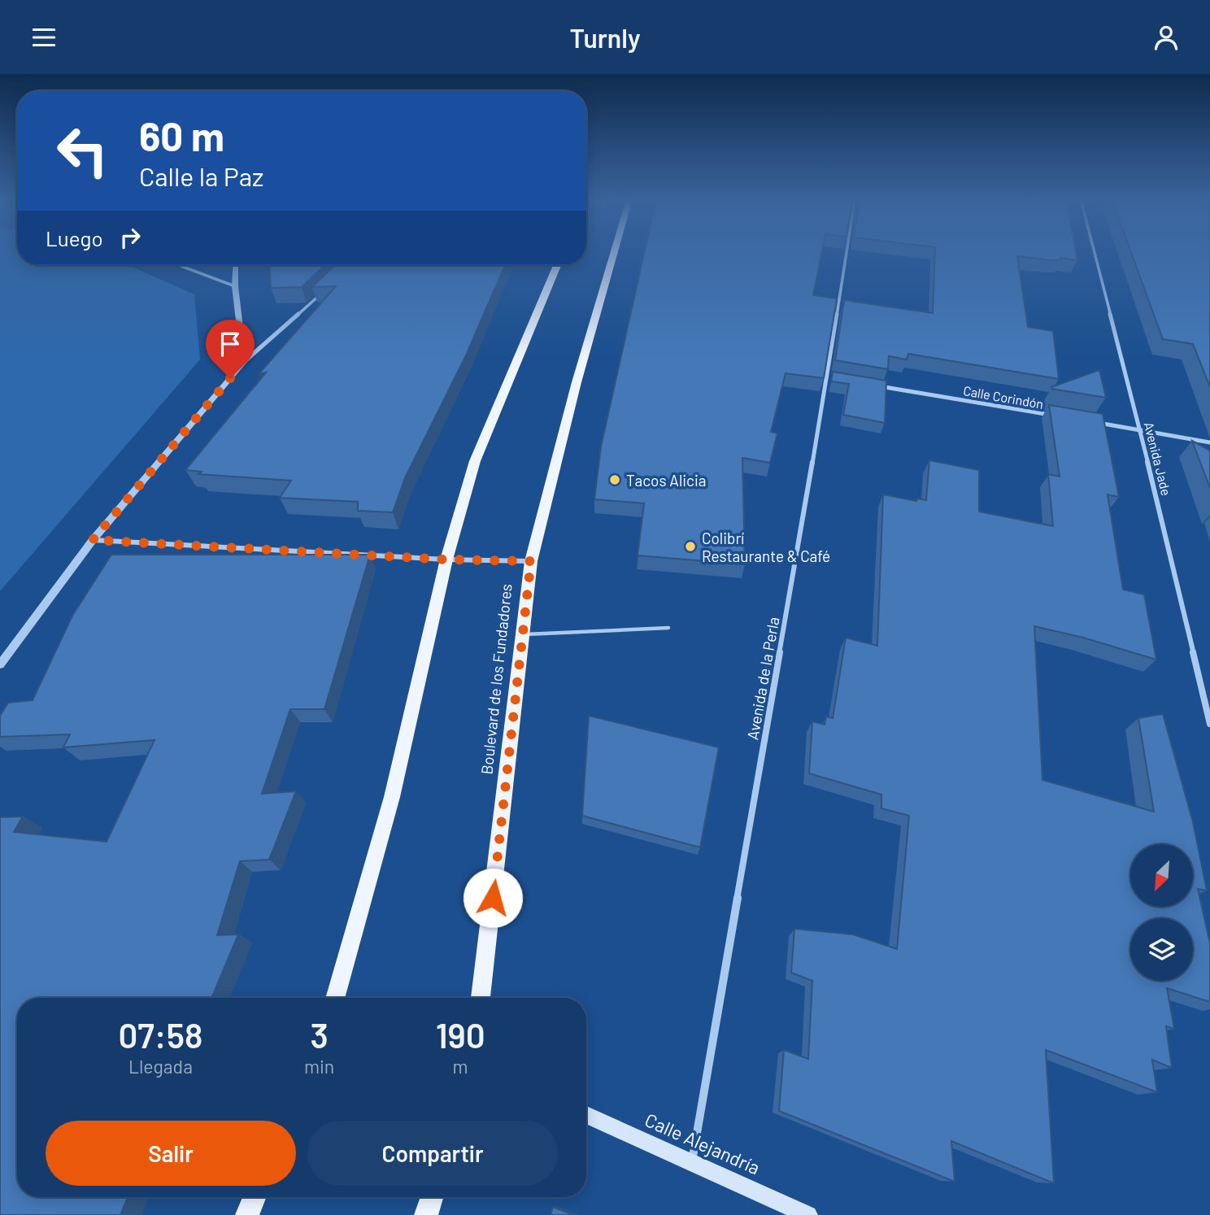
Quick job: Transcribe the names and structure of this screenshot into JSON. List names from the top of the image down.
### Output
{
  "streets": {
    "main road": ["Boulevard de los Fundadores", "Calle Alejandría"],
    "street": ["Calle Corindón", "Avenida Jade", "Avenida de la Perla"]
  },
  "crossings": [
    ["Avenida de la Perla", "Calle Alejandría"]
  ],
  "places": ["Tacos Alicia", "Colibrí Restaurante & Café"],
  "north": "bottom left",
  "page": {
    "header": "Turnly",
    "turn": ["60 m", "Calle la Paz"],
    "then": "Luego",
    "eta": [
      "07:58",
      "Llegada",
      "3",
      "min",
      "190",
      "m"
    ],
    "buttons": ["Salir", "Compartir"]
  }
}
